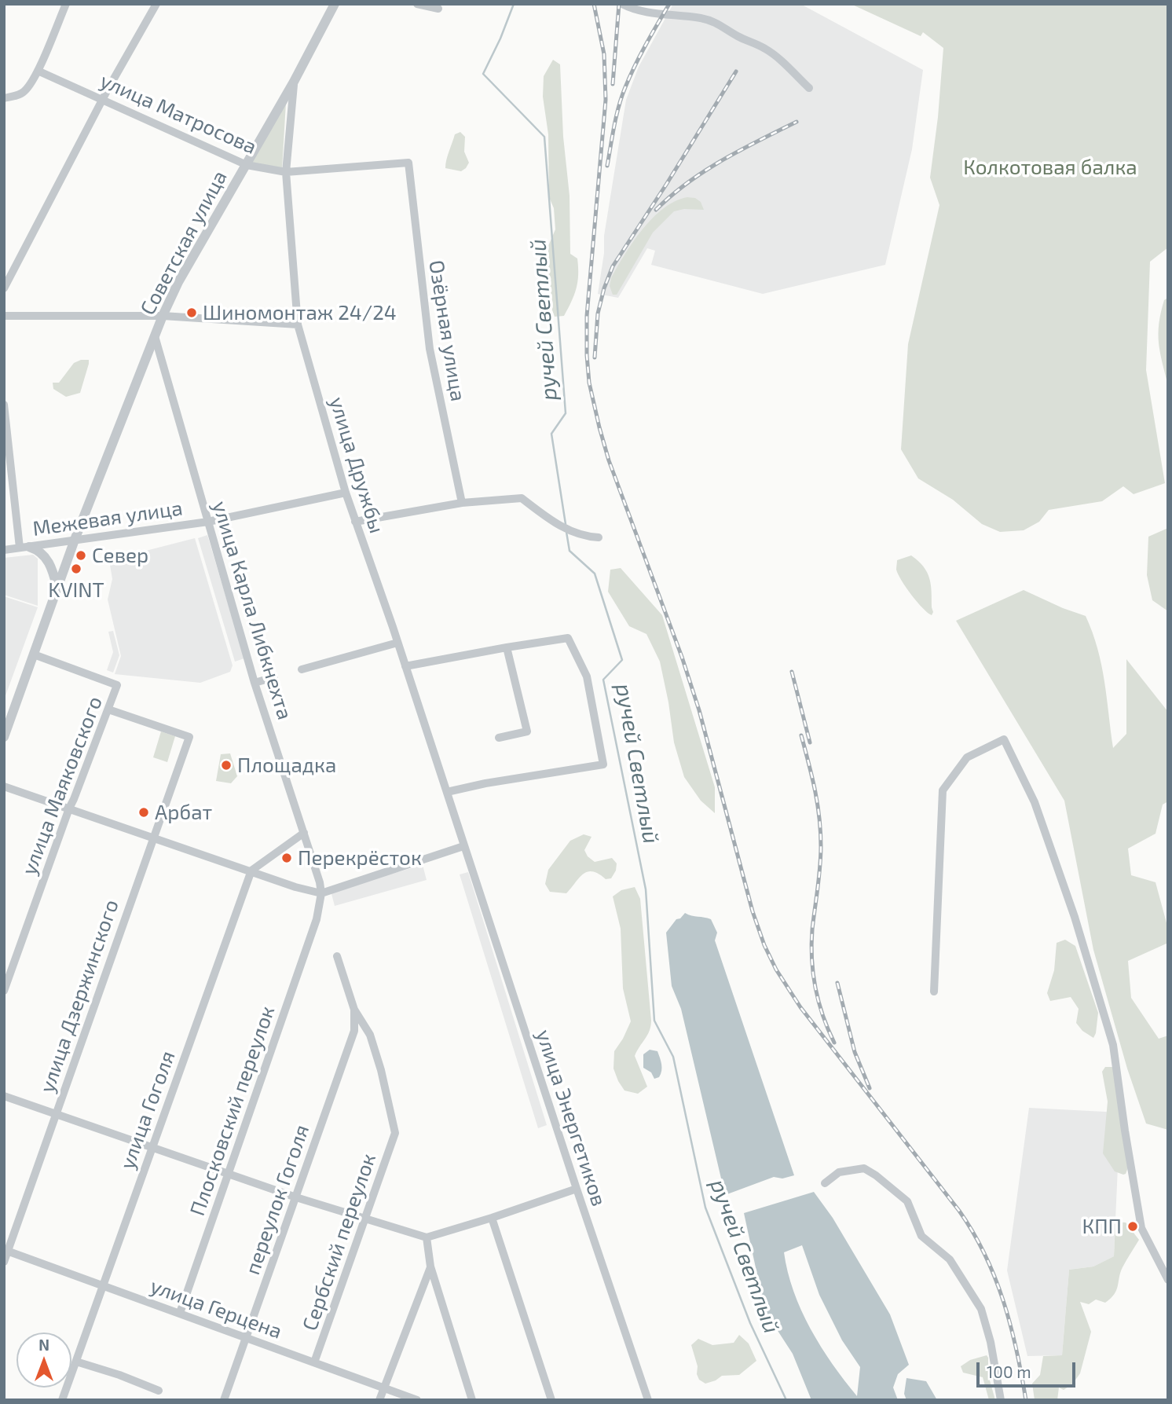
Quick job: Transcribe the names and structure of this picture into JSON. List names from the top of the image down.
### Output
{
  "streets": {
    "street": [
      "улица Матросова",
      "Советская улица",
      "Озёрная улица",
      "улица Дружбы",
      "Межевая улица",
      "улица Карла Либкнехта",
      "улица Маяковского",
      "улица Дзержинского",
      "улица Гоголя",
      "Плосковский переулок",
      "улица Энергетиков",
      "переулок Гоголя",
      "Сербский переулок",
      "улица Герцена"
    ]
  },
  "crossings": [
    ["улица Матросова", "Советская улица"],
    ["улица Матросова", "Озёрная улица"],
    ["улица Матросова", "улица Дружбы"],
    ["Советская улица", "улица Дружбы"],
    ["Советская улица", "Межевая улица"],
    ["Советская улица", "улица Карла Либкнехта"],
    ["Советская улица", "улица Маяковского"],
    ["улица Дружбы", "Межевая улица"],
    ["улица Дружбы", "улица Энергетиков"],
    ["Межевая улица", "улица Карла Либкнехта"],
    ["улица Карла Либкнехта", "Плосковский переулок"],
    ["улица Маяковского", "улица Дзержинского"],
    ["улица Дзержинского", "улица Герцена"],
    ["улица Гоголя", "улица Герцена"],
    ["Плосковский переулок", "улица Герцена"],
    ["переулок Гоголя", "Сербский переулок"],
    ["переулок Гоголя", "улица Герцена"],
    ["Сербский переулок", "улица Герцена"]
  ],
  "water": ["ручей Светлый"],
  "parks": ["Колкотовая балка"],
  "places": [
    "Шиномонтаж 24/24",
    "Север",
    "KVINT",
    "Площадка",
    "Арбат",
    "Перекрёсток",
    "КПП"
  ],
  "scale_bar": "100 m",
  "north": "top"
}
